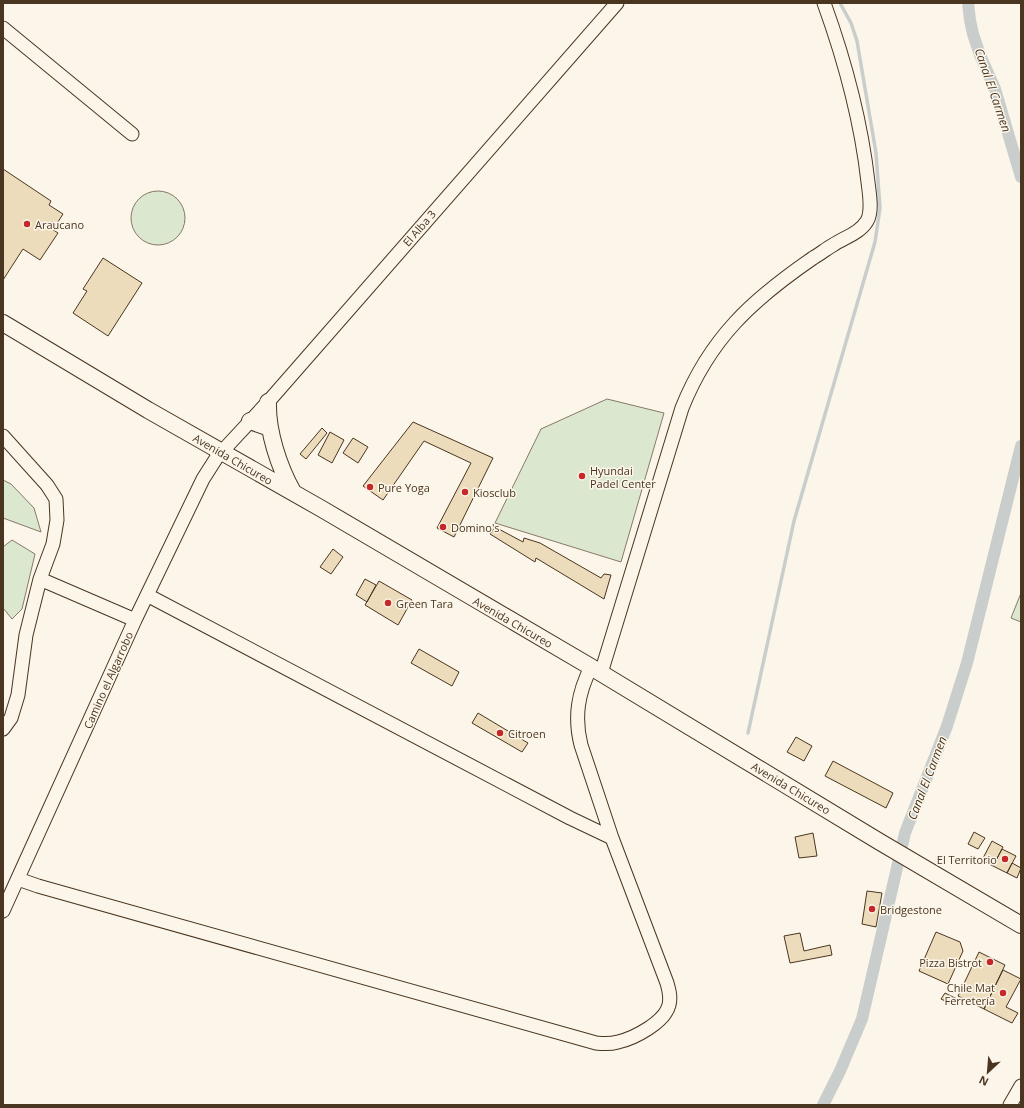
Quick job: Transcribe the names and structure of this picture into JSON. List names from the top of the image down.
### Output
{
  "streets": {
    "main road": ["Avenida Chicureo"],
    "street": ["El Alba 3", "Camino el Algarrobo"]
  },
  "crossings": [
    ["El Alba 3", "Avenida Chicureo"],
    ["El Alba 3", "Camino el Algarrobo"],
    ["Avenida Chicureo", "Camino el Algarrobo"]
  ],
  "water": ["Canal El Carmen"],
  "places": [
    "Araucano",
    "Hyundai Padel Center",
    "Pure Yoga",
    "Kiosclub",
    "Domino's",
    "Green Tara",
    "Citroen",
    "El Territorio",
    "Bridgestone",
    "Pizza Bistrot",
    "Chile Mat Ferretería"
  ],
  "north": "bottom left"
}
